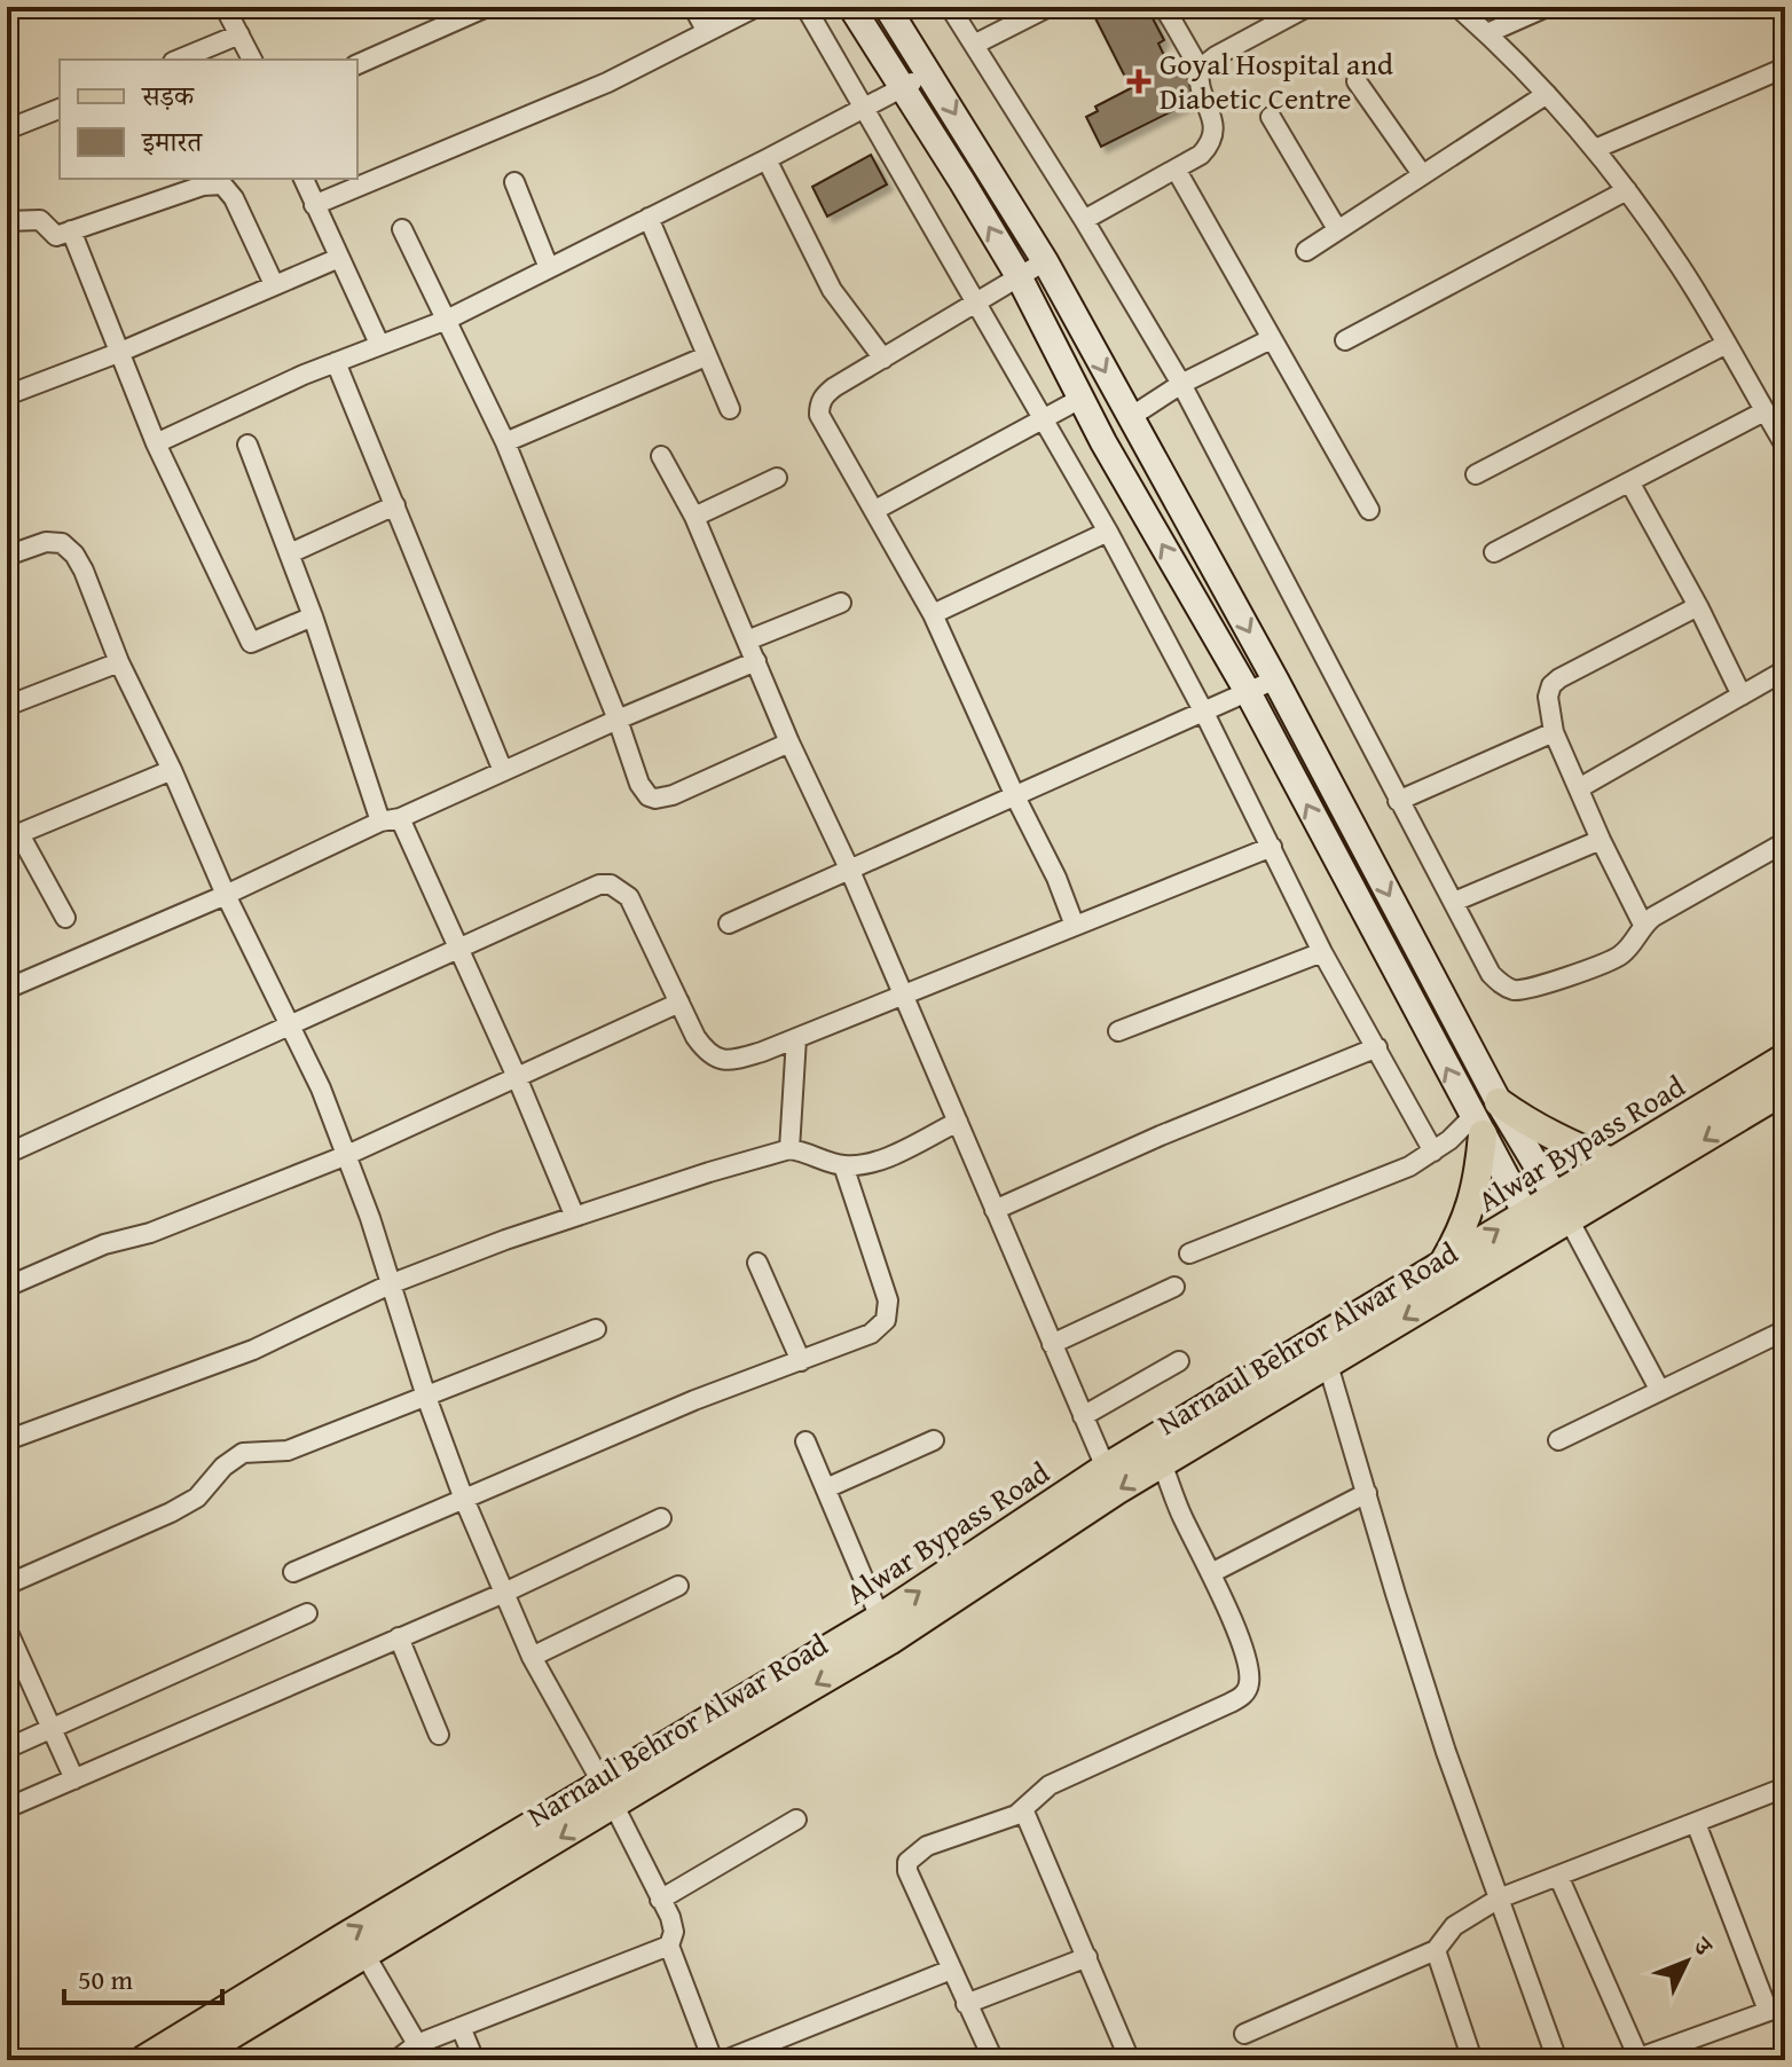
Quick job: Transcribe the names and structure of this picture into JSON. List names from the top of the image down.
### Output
{
  "streets": {
    "main road": ["Alwar Bypass Road", "Narnaul Behror Alwar Road"]
  },
  "crossings": [
    ["Alwar Bypass Road", "Narnaul Behror Alwar Road"]
  ],
  "one_way": ["Narnaul Behror Alwar Road"],
  "places": {
    "health": ["Goyal Hospital and Diabetic Centre"]
  },
  "legend": ["सड़क", "इमारत"],
  "scale_bar": "50 m",
  "north": "top right"
}
